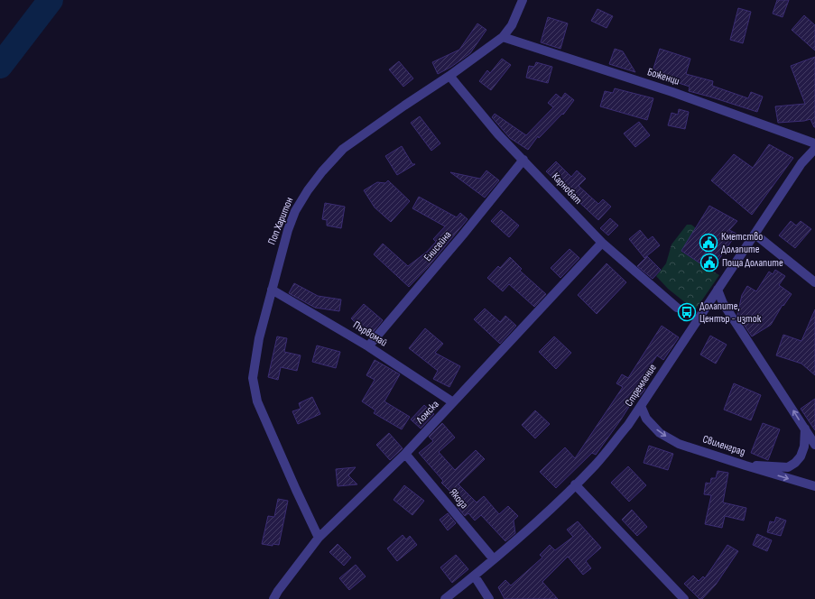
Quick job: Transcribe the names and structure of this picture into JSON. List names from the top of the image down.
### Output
{
  "streets": {
    "street": [
      "Боженци",
      "Карнобат",
      "Поп Харитон",
      "Енисейна",
      "Първомай",
      "Стремление",
      "Ломска",
      "Свиленград",
      "Якода"
    ]
  },
  "crossings": [
    ["Боженци", "Поп Харитон"],
    ["Карнобат", "Поп Харитон"],
    ["Карнобат", "Енисейна"],
    ["Карнобат", "Ломска"],
    ["Поп Харитон", "Първомай"],
    ["Поп Харитон", "Ломска"],
    ["Енисейна", "Първомай"],
    ["Първомай", "Ломска"],
    ["Стремление", "Свиленград"],
    ["Стремление", "Якода"],
    ["Ломска", "Якода"]
  ],
  "one_way": ["Свиленград"],
  "places": {
    "public building": ["Кметство Долапите", "Поща Долапите"],
    "bus stop": ["Долапите, Център - изток"]
  }
}
